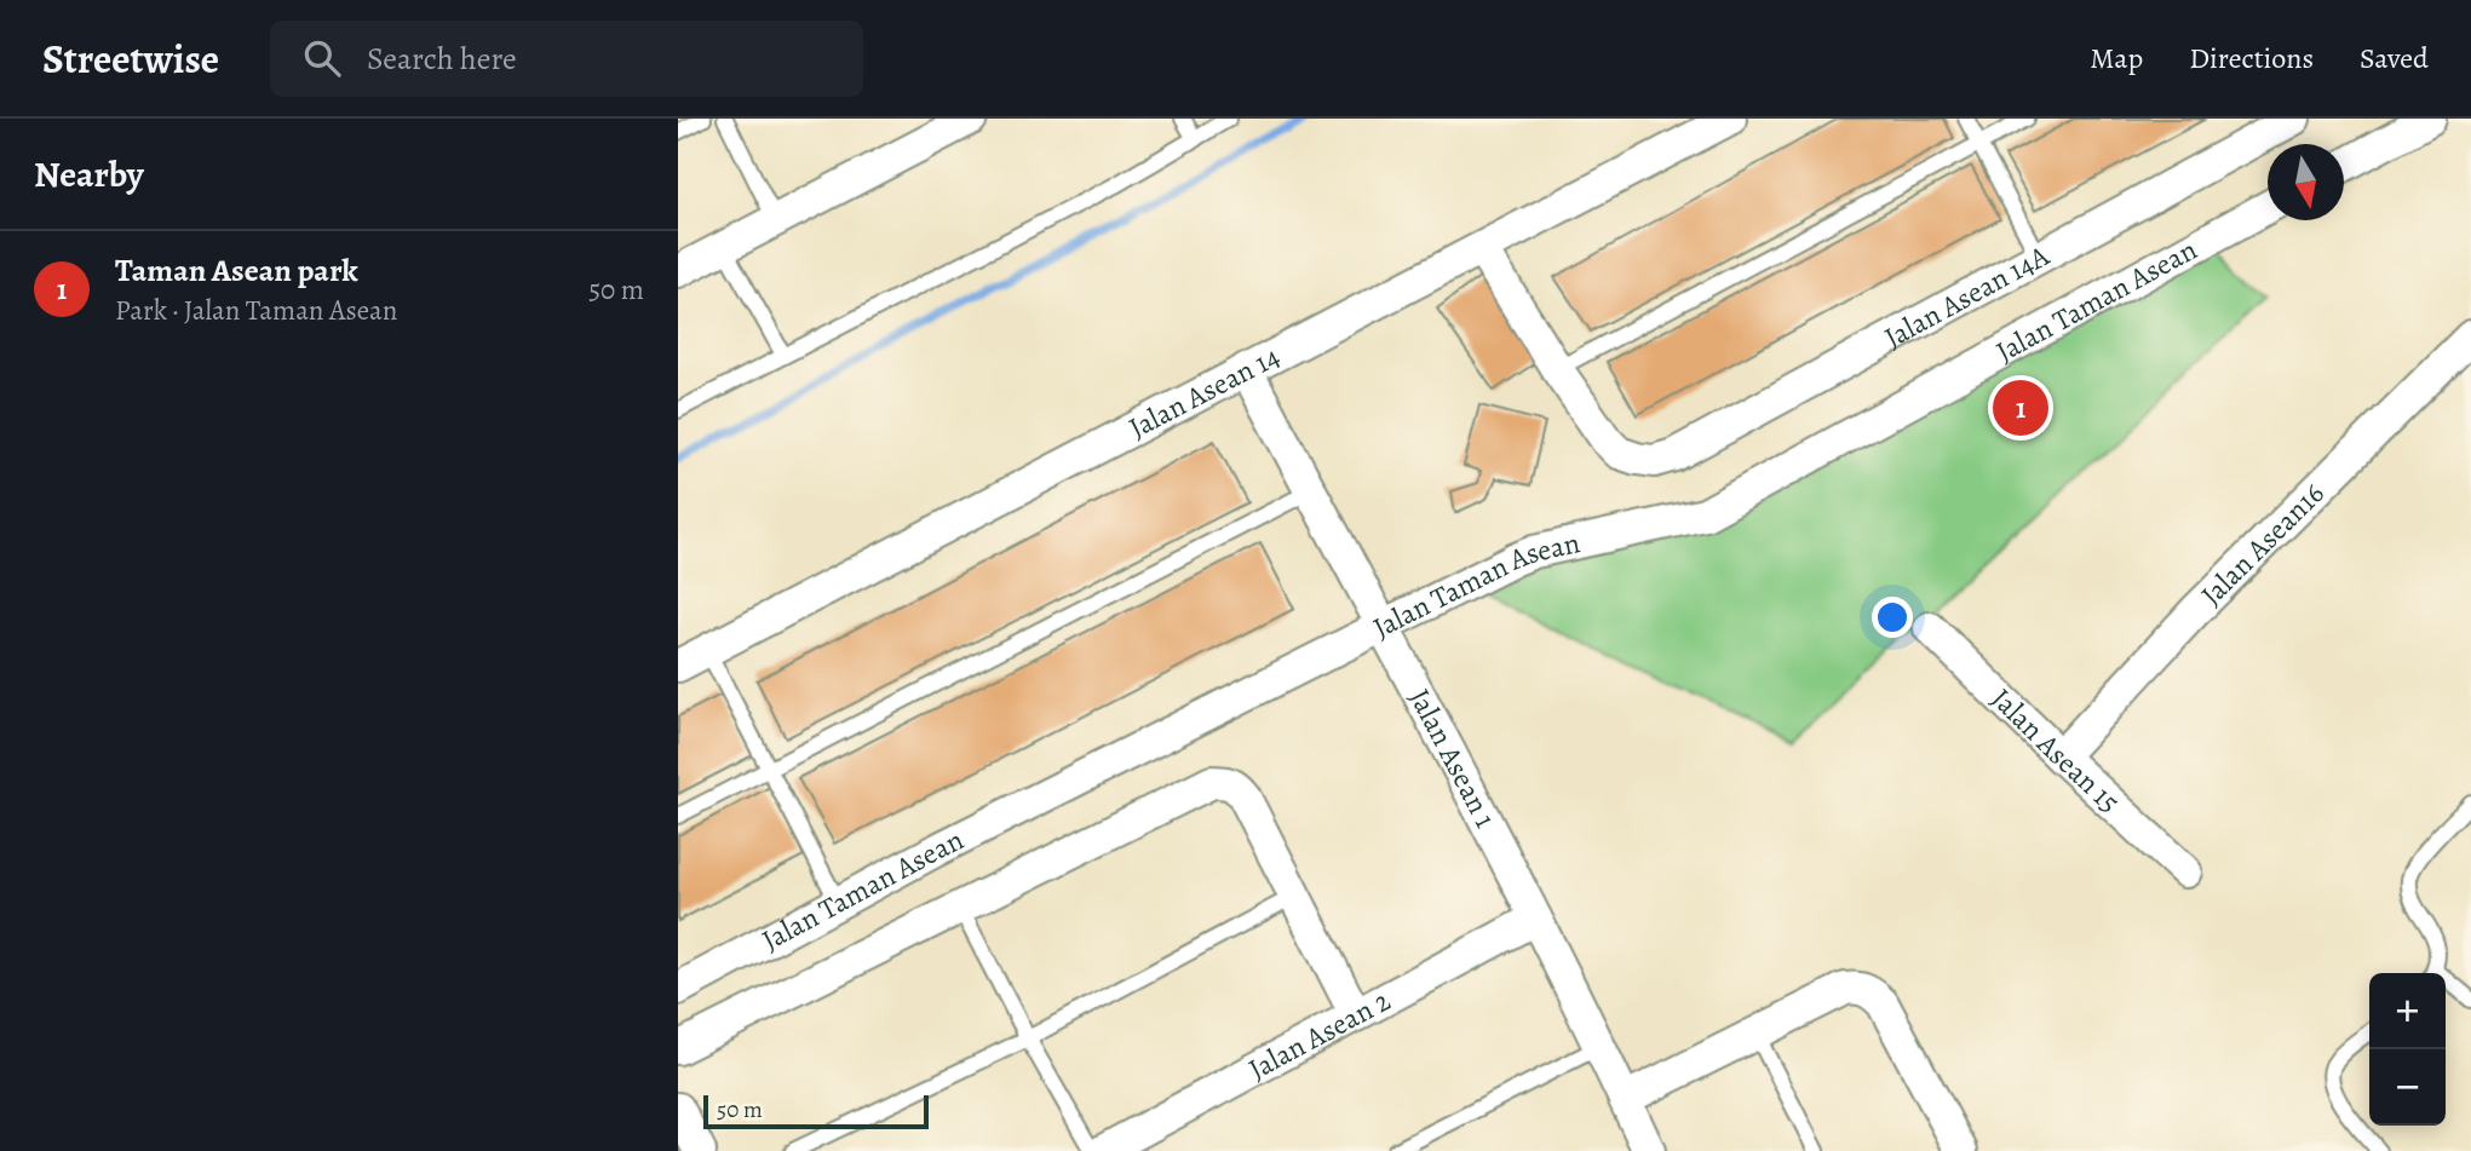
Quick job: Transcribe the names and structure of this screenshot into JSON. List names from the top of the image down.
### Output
{
  "streets": {
    "street": [
      "Jalan Asean 14A",
      "Jalan Taman Asean",
      "Jalan Asean 14",
      "Jalan Asean16",
      "Jalan Asean 15",
      "Jalan Asean 1",
      "Jalan Asean 2"
    ]
  },
  "crossings": [
    ["Jalan Taman Asean", "Jalan Asean 1"],
    ["Jalan Asean 14", "Jalan Asean 1"],
    ["Jalan Asean16", "Jalan Asean 15"],
    ["Jalan Asean 1", "Jalan Asean 2"]
  ],
  "scale_bar": "50 m",
  "north": "bottom",
  "page": {
    "header": "Streetwise",
    "search": "Search here",
    "nav": ["Map", "Directions", "Saved"],
    "heading": "Nearby",
    "list": [
      {
        "mark": "1",
        "name": "Taman Asean park",
        "note": "Park · Jalan Taman Asean",
        "value": "50 m"
      }
    ],
    "pins": "1",
    "map_buttons": ["+", "−"],
    "scale": "50 m"
  }
}
